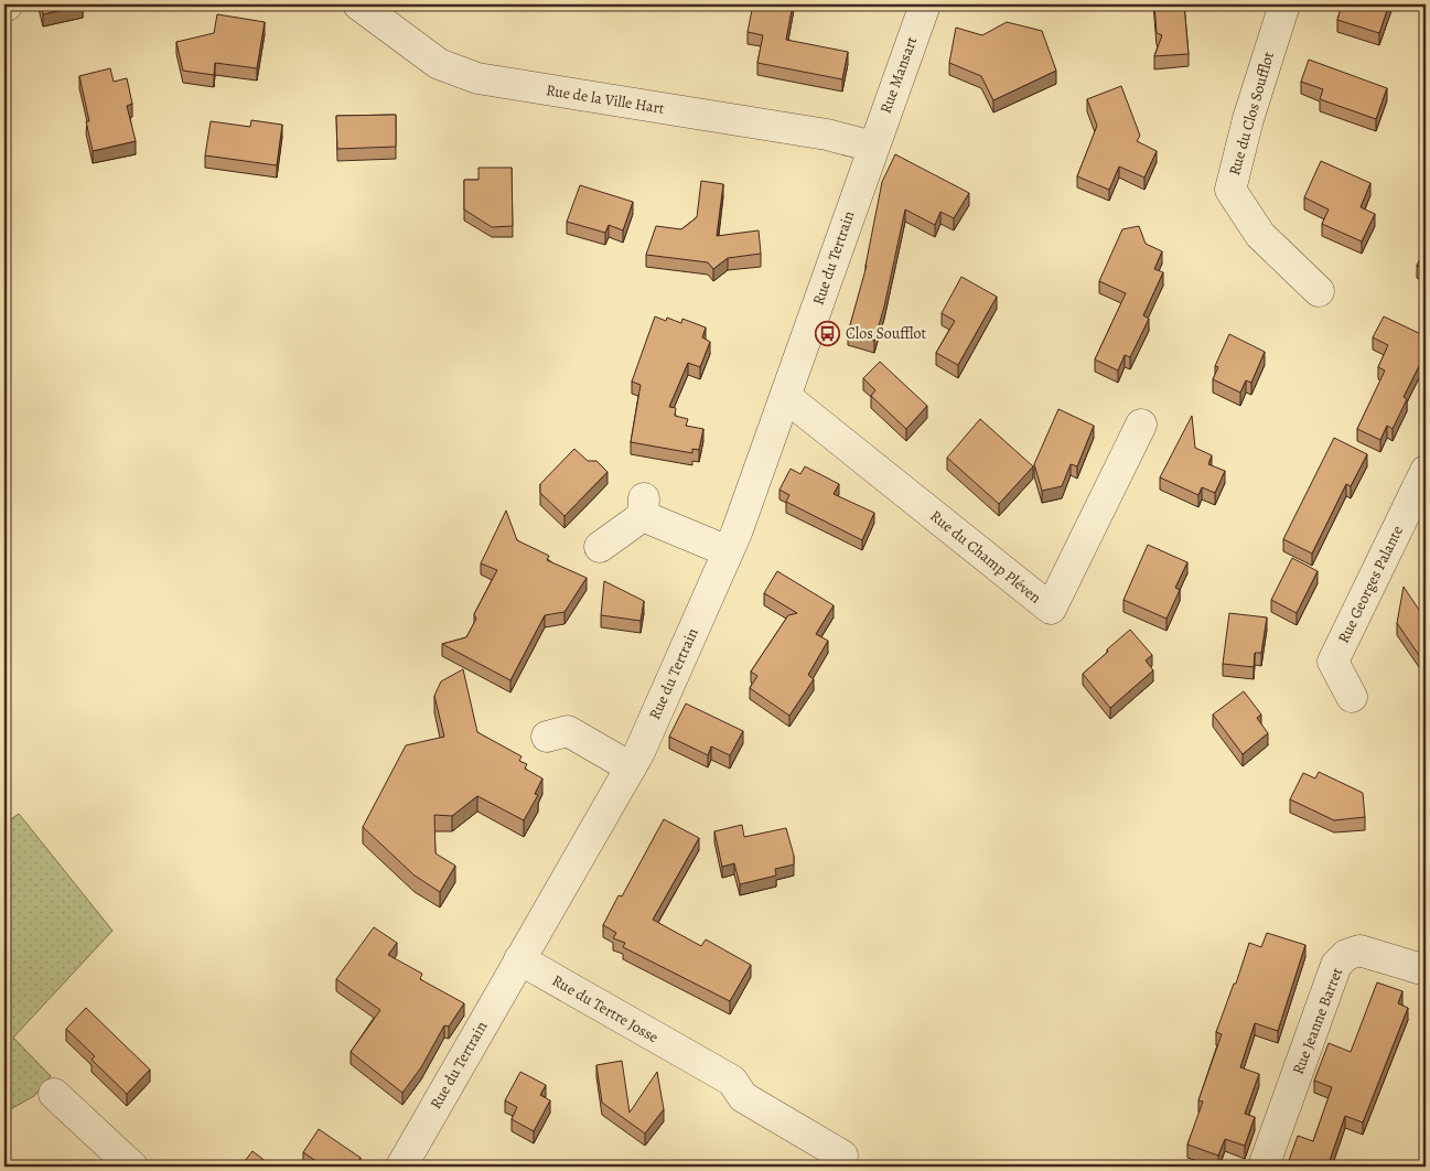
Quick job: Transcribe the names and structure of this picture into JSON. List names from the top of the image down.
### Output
{
  "streets": {
    "street": [
      "Rue Mansart",
      "Rue de la Ville Hart",
      "Rue du Clos Soufflot",
      "Rue du Tertrain",
      "Rue du Champ Pléven",
      "Rue Georges Palante",
      "Rue du Tertre Josse",
      "Rue Jeanne Barret"
    ]
  },
  "crossings": [
    ["Rue Mansart", "Rue de la Ville Hart"],
    ["Rue Mansart", "Rue du Tertrain"],
    ["Rue de la Ville Hart", "Rue du Tertrain"],
    ["Rue du Tertrain", "Rue du Champ Pléven"],
    ["Rue du Tertrain", "Rue du Tertre Josse"]
  ],
  "places": {
    "bus stop": ["Clos Soufflot"]
  }
}
